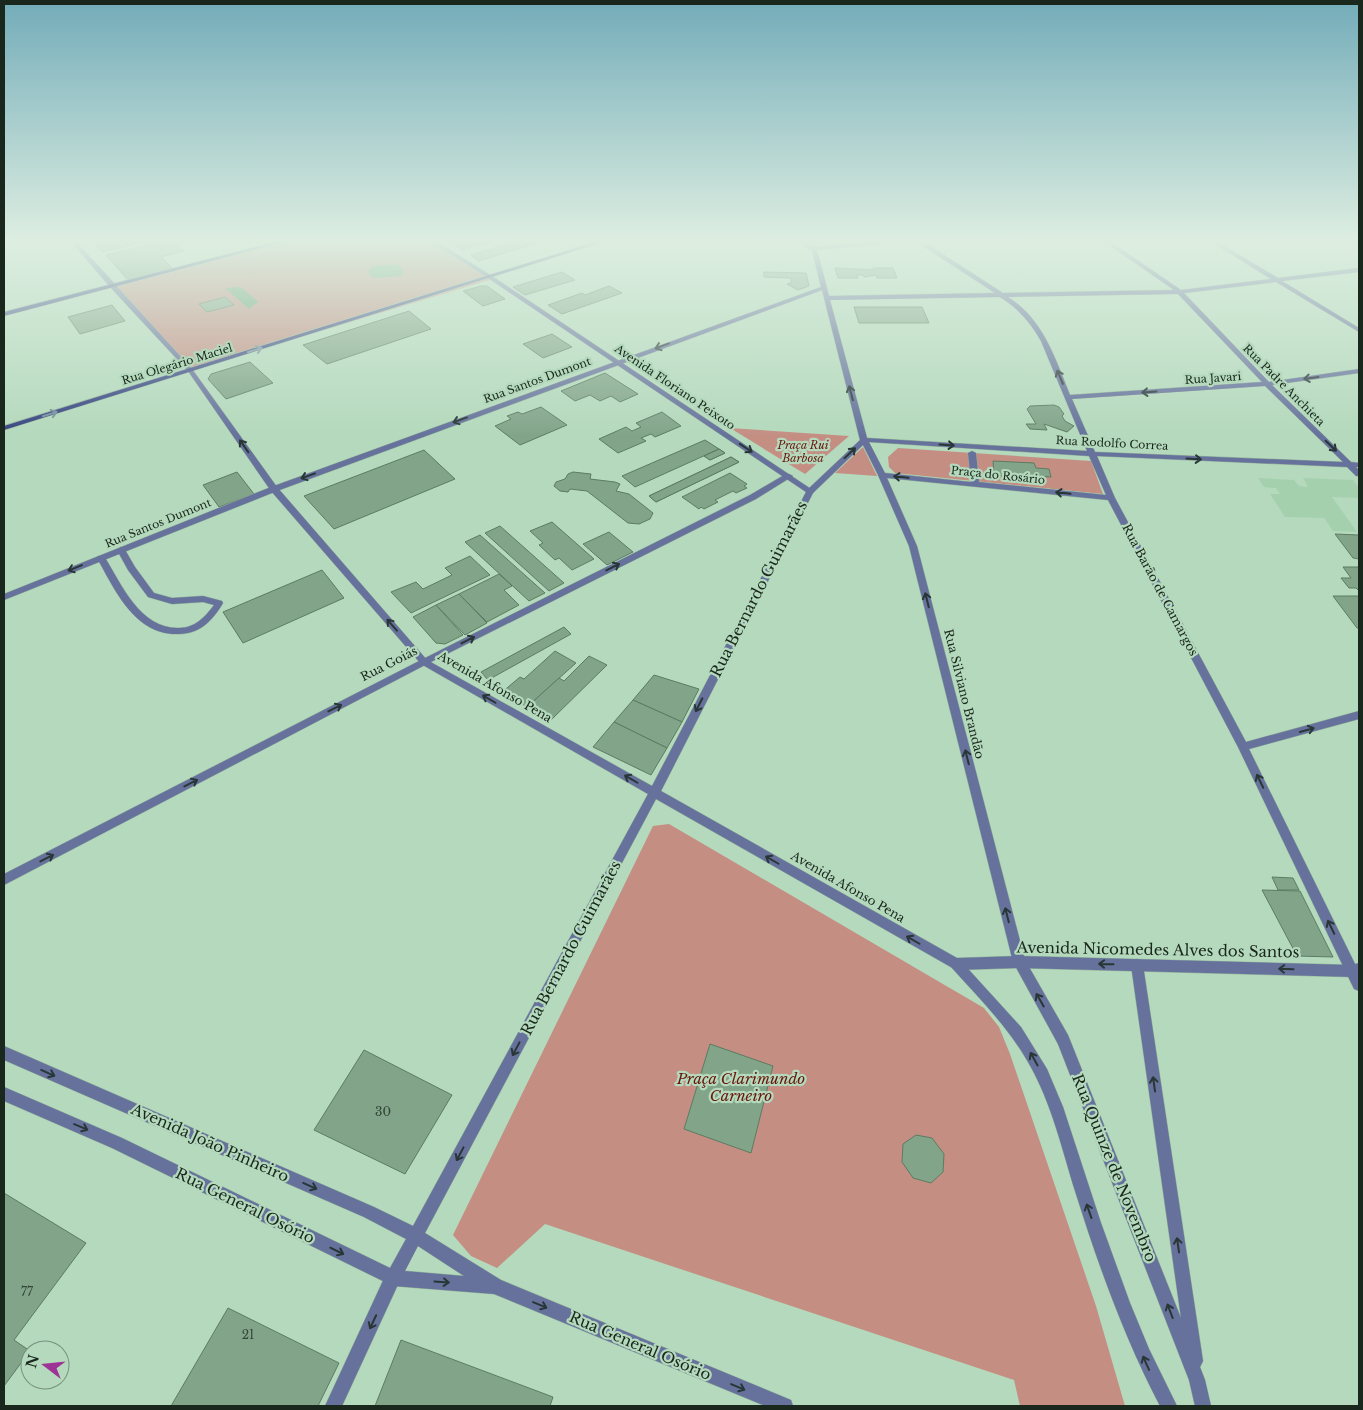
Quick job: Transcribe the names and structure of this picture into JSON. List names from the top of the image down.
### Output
{
  "streets": {
    "main road": ["Rua Olegário Maciel"],
    "street": [
      "Rua Javari",
      "Rua Santos Dumont",
      "Rua Padre Anchieta",
      "Avenida Floriano Peixoto",
      "Rua Rodolfo Correa",
      "Praça do Rosário",
      "Rua Bernardo Guimarães",
      "Rua Barão de Camargos",
      "Rua Goiás",
      "Avenida Afonso Pena",
      "Rua Silviano Brandão",
      "Avenida Nicomedes Alves dos Santos",
      "Avenida João Pinheiro",
      "Rua Quinze de Novembro",
      "Rua General Osório"
    ]
  },
  "crossings": [
    ["Rua Olegário Maciel", "Avenida Afonso Pena"],
    ["Rua Javari", "Rua Padre Anchieta"],
    ["Rua Javari", "Rua Barão de Camargos"],
    ["Rua Santos Dumont", "Avenida Floriano Peixoto"],
    ["Rua Santos Dumont", "Avenida Afonso Pena"],
    ["Rua Padre Anchieta", "Rua Rodolfo Correa"],
    ["Avenida Floriano Peixoto", "Rua Bernardo Guimarães"],
    ["Avenida Floriano Peixoto", "Rua Goiás"],
    ["Rua Rodolfo Correa", "Rua Bernardo Guimarães"],
    ["Rua Rodolfo Correa", "Rua Barão de Camargos"],
    ["Rua Rodolfo Correa", "Rua Silviano Brandão"],
    ["Praça do Rosário", "Rua Barão de Camargos"],
    ["Praça do Rosário", "Rua Silviano Brandão"],
    ["Rua Bernardo Guimarães", "Avenida Afonso Pena"],
    ["Rua Bernardo Guimarães", "Rua Silviano Brandão"],
    ["Rua Bernardo Guimarães", "Avenida João Pinheiro"],
    ["Rua Bernardo Guimarães", "Rua General Osório"],
    ["Rua Barão de Camargos", "Avenida Nicomedes Alves dos Santos"],
    ["Rua Goiás", "Avenida Afonso Pena"],
    ["Avenida Afonso Pena", "Avenida Nicomedes Alves dos Santos"],
    ["Rua Silviano Brandão", "Avenida Nicomedes Alves dos Santos"],
    ["Rua Silviano Brandão", "Rua Quinze de Novembro"],
    ["Avenida Nicomedes Alves dos Santos", "Rua Quinze de Novembro"],
    ["Avenida João Pinheiro", "Rua General Osório"]
  ],
  "one_way": [
    "Rua Olegário Maciel",
    "Rua Javari",
    "Rua Santos Dumont",
    "Rua Padre Anchieta",
    "Avenida Floriano Peixoto",
    "Rua Rodolfo Correa",
    "Praça do Rosário",
    "Rua Bernardo Guimarães",
    "Rua Barão de Camargos",
    "Rua Goiás",
    "Avenida Afonso Pena",
    "Rua Silviano Brandão",
    "Avenida Nicomedes Alves dos Santos",
    "Avenida João Pinheiro",
    "Rua General Osório"
  ],
  "parks": ["Praça Rui Barbosa", "Praça Clarimundo Carneiro"],
  "house_numbers": ["30", "77", "21"],
  "north": "left"
}
